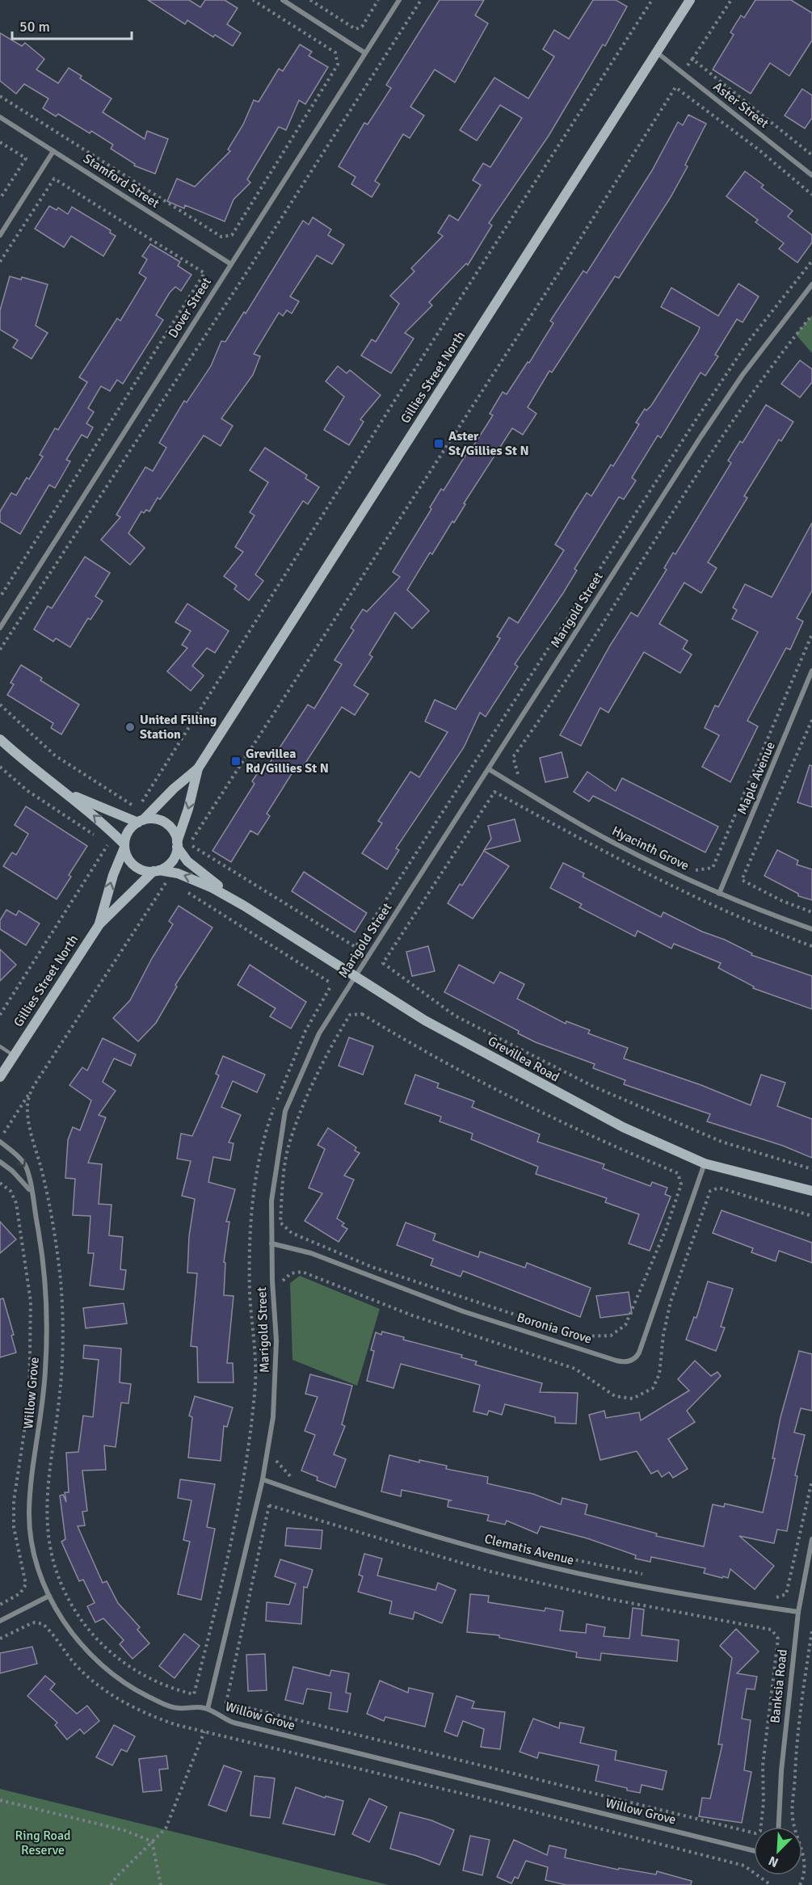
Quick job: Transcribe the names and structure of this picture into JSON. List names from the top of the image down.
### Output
{
  "streets": {
    "main road": ["Gillies Street North", "Grevillea Road"],
    "street": [
      "Aster Street",
      "Stamford Street",
      "Dover Street",
      "Marigold Street",
      "Maple Avenue",
      "Hyacinth Grove",
      "Boronia Grove",
      "Willow Grove",
      "Clematis Avenue",
      "Banksia Road"
    ]
  },
  "crossings": [
    ["Aster Street", "Gillies Street North"],
    ["Stamford Street", "Dover Street"],
    ["Gillies Street North", "Grevillea Road"],
    ["Marigold Street", "Hyacinth Grove"],
    ["Marigold Street", "Grevillea Road"],
    ["Marigold Street", "Boronia Grove"],
    ["Marigold Street", "Willow Grove"],
    ["Marigold Street", "Clematis Avenue"],
    ["Maple Avenue", "Hyacinth Grove"],
    ["Grevillea Road", "Boronia Grove"],
    ["Clematis Avenue", "Banksia Road"]
  ],
  "parks": ["Ring Road Reserve"],
  "places": {
    "transit": ["Aster St/Gillies St N", "Grevillea Rd/Gillies St N"],
    "other": ["United Filling Station"]
  },
  "scale_bar": "50 m",
  "north": "bottom left"
}
